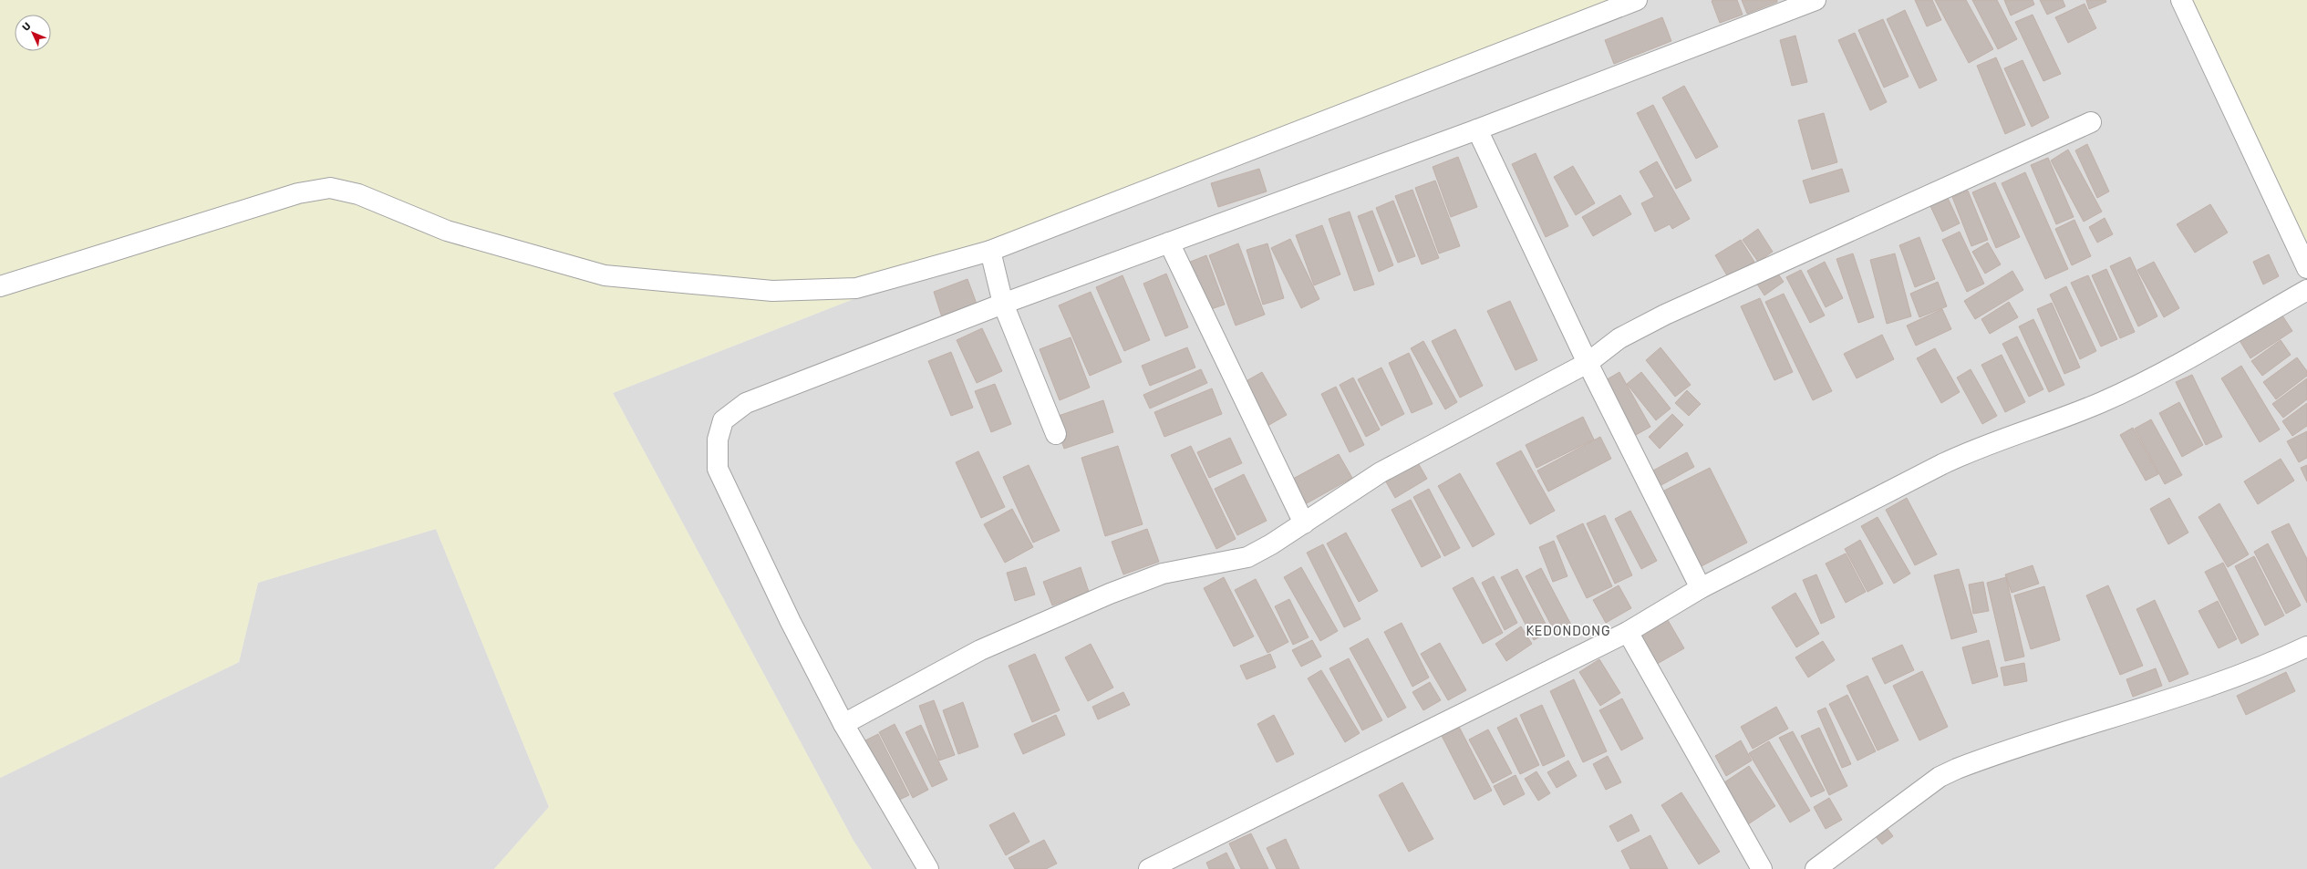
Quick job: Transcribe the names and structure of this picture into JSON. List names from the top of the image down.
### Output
{
  "districts": ["KEDONDONG"],
  "north": "top left"
}
